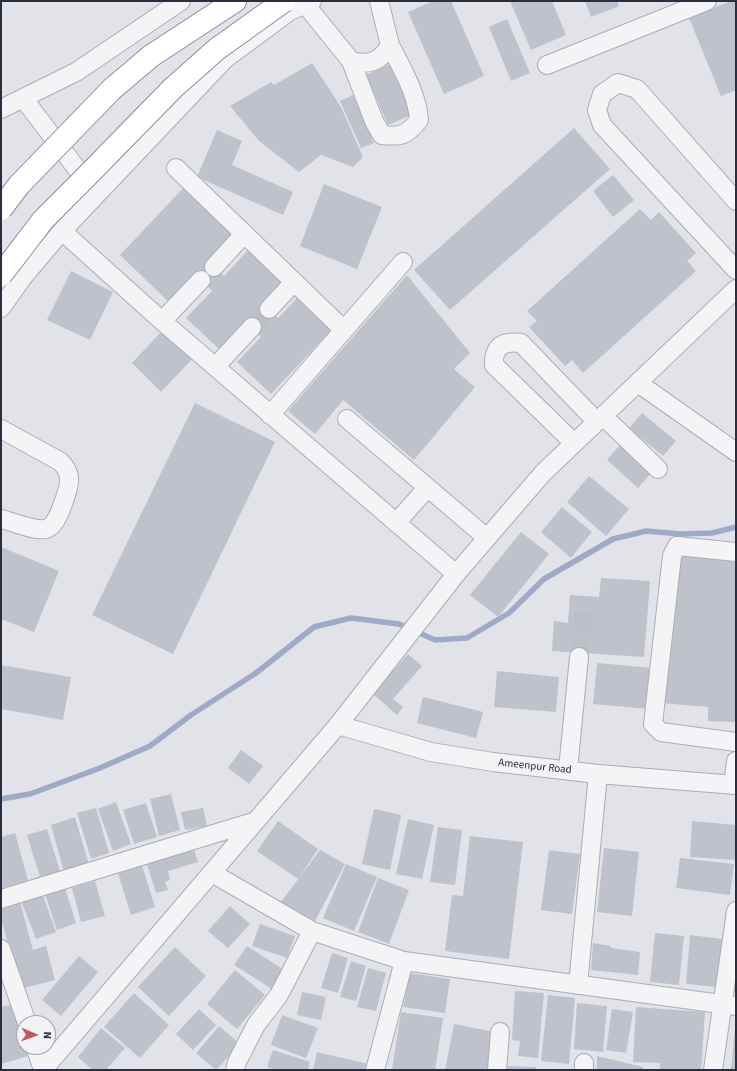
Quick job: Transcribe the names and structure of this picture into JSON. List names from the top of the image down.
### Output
{
  "streets": {
    "street": ["Ameenpur Road"]
  },
  "north": "right"
}
